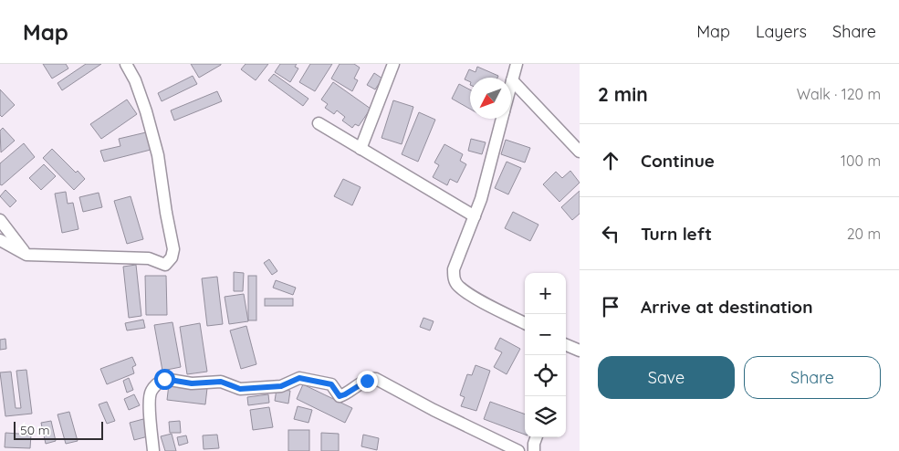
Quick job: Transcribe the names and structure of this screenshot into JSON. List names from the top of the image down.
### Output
{
  "scale_bar": "50 m",
  "north": "bottom left",
  "page": {
    "header": "Map",
    "nav": ["Map", "Layers", "Share"],
    "heading": ["2 min", "Walk · 120 m"],
    "list": [
      ["Continue", "100 m"],
      ["Turn left", "20 m"],
      "Arrive at destination"
    ],
    "map_buttons": ["+", "−"],
    "buttons": ["Save", "Share"],
    "scale": "50 m"
  }
}
